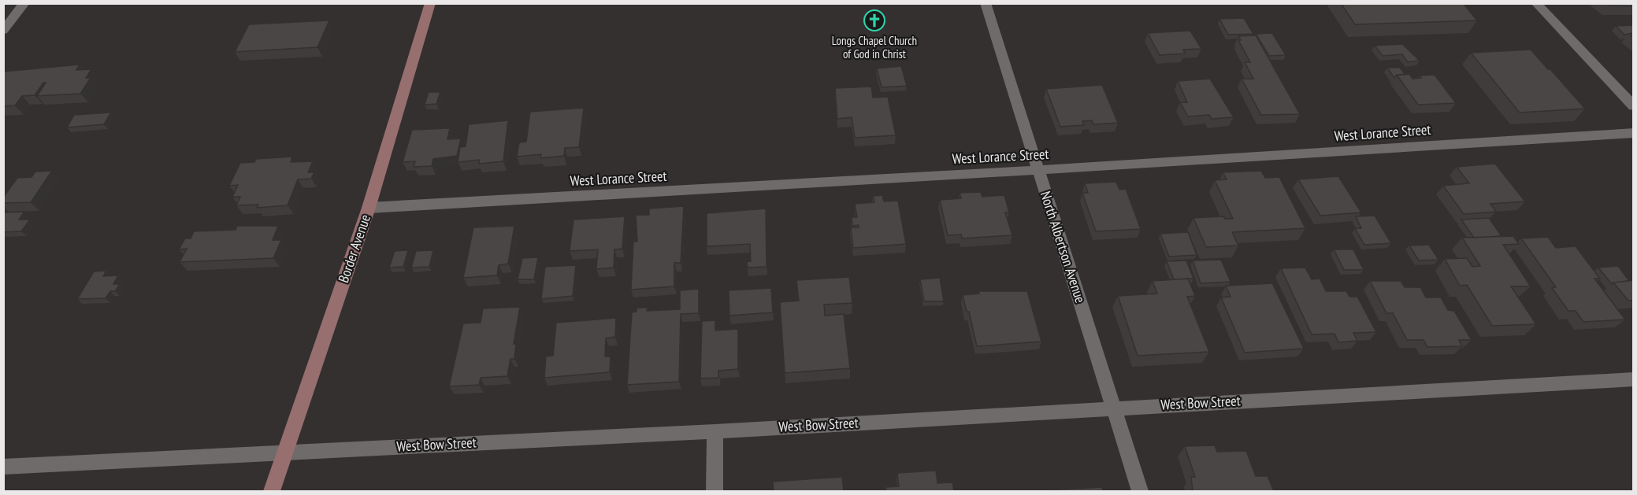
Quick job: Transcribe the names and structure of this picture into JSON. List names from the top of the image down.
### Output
{
  "streets": {
    "street": [
      "West Lorance Street",
      "North Albertson Avenue",
      "Border Avenue",
      "West Bow Street"
    ]
  },
  "crossings": [
    ["West Lorance Street", "North Albertson Avenue"],
    ["West Lorance Street", "Border Avenue"],
    ["North Albertson Avenue", "West Bow Street"],
    ["Border Avenue", "West Bow Street"]
  ],
  "places": {
    "church": ["Longs Chapel Church of God in Christ"]
  }
}
